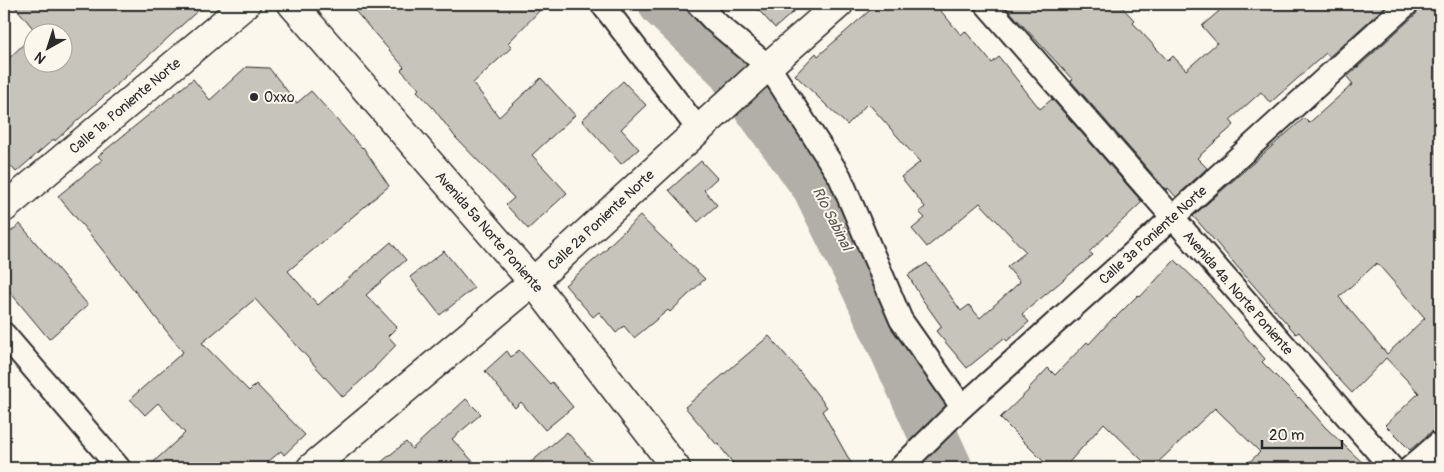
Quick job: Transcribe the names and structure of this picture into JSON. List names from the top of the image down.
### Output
{
  "streets": {
    "main road": ["Calle 1a. Poniente Norte", "Calle 2a Poniente Norte", "Avenida 5a Norte Poniente"],
    "street": ["Calle 3a Poniente Norte", "Avenida 4a. Norte Poniente"]
  },
  "crossings": [
    ["Calle 2a Poniente Norte", "Avenida 5a Norte Poniente"],
    ["Calle 3a Poniente Norte", "Avenida 4a. Norte Poniente"]
  ],
  "water": ["Río Sabinal"],
  "places": ["Oxxo"],
  "scale_bar": "20 m",
  "north": "bottom left"
}
